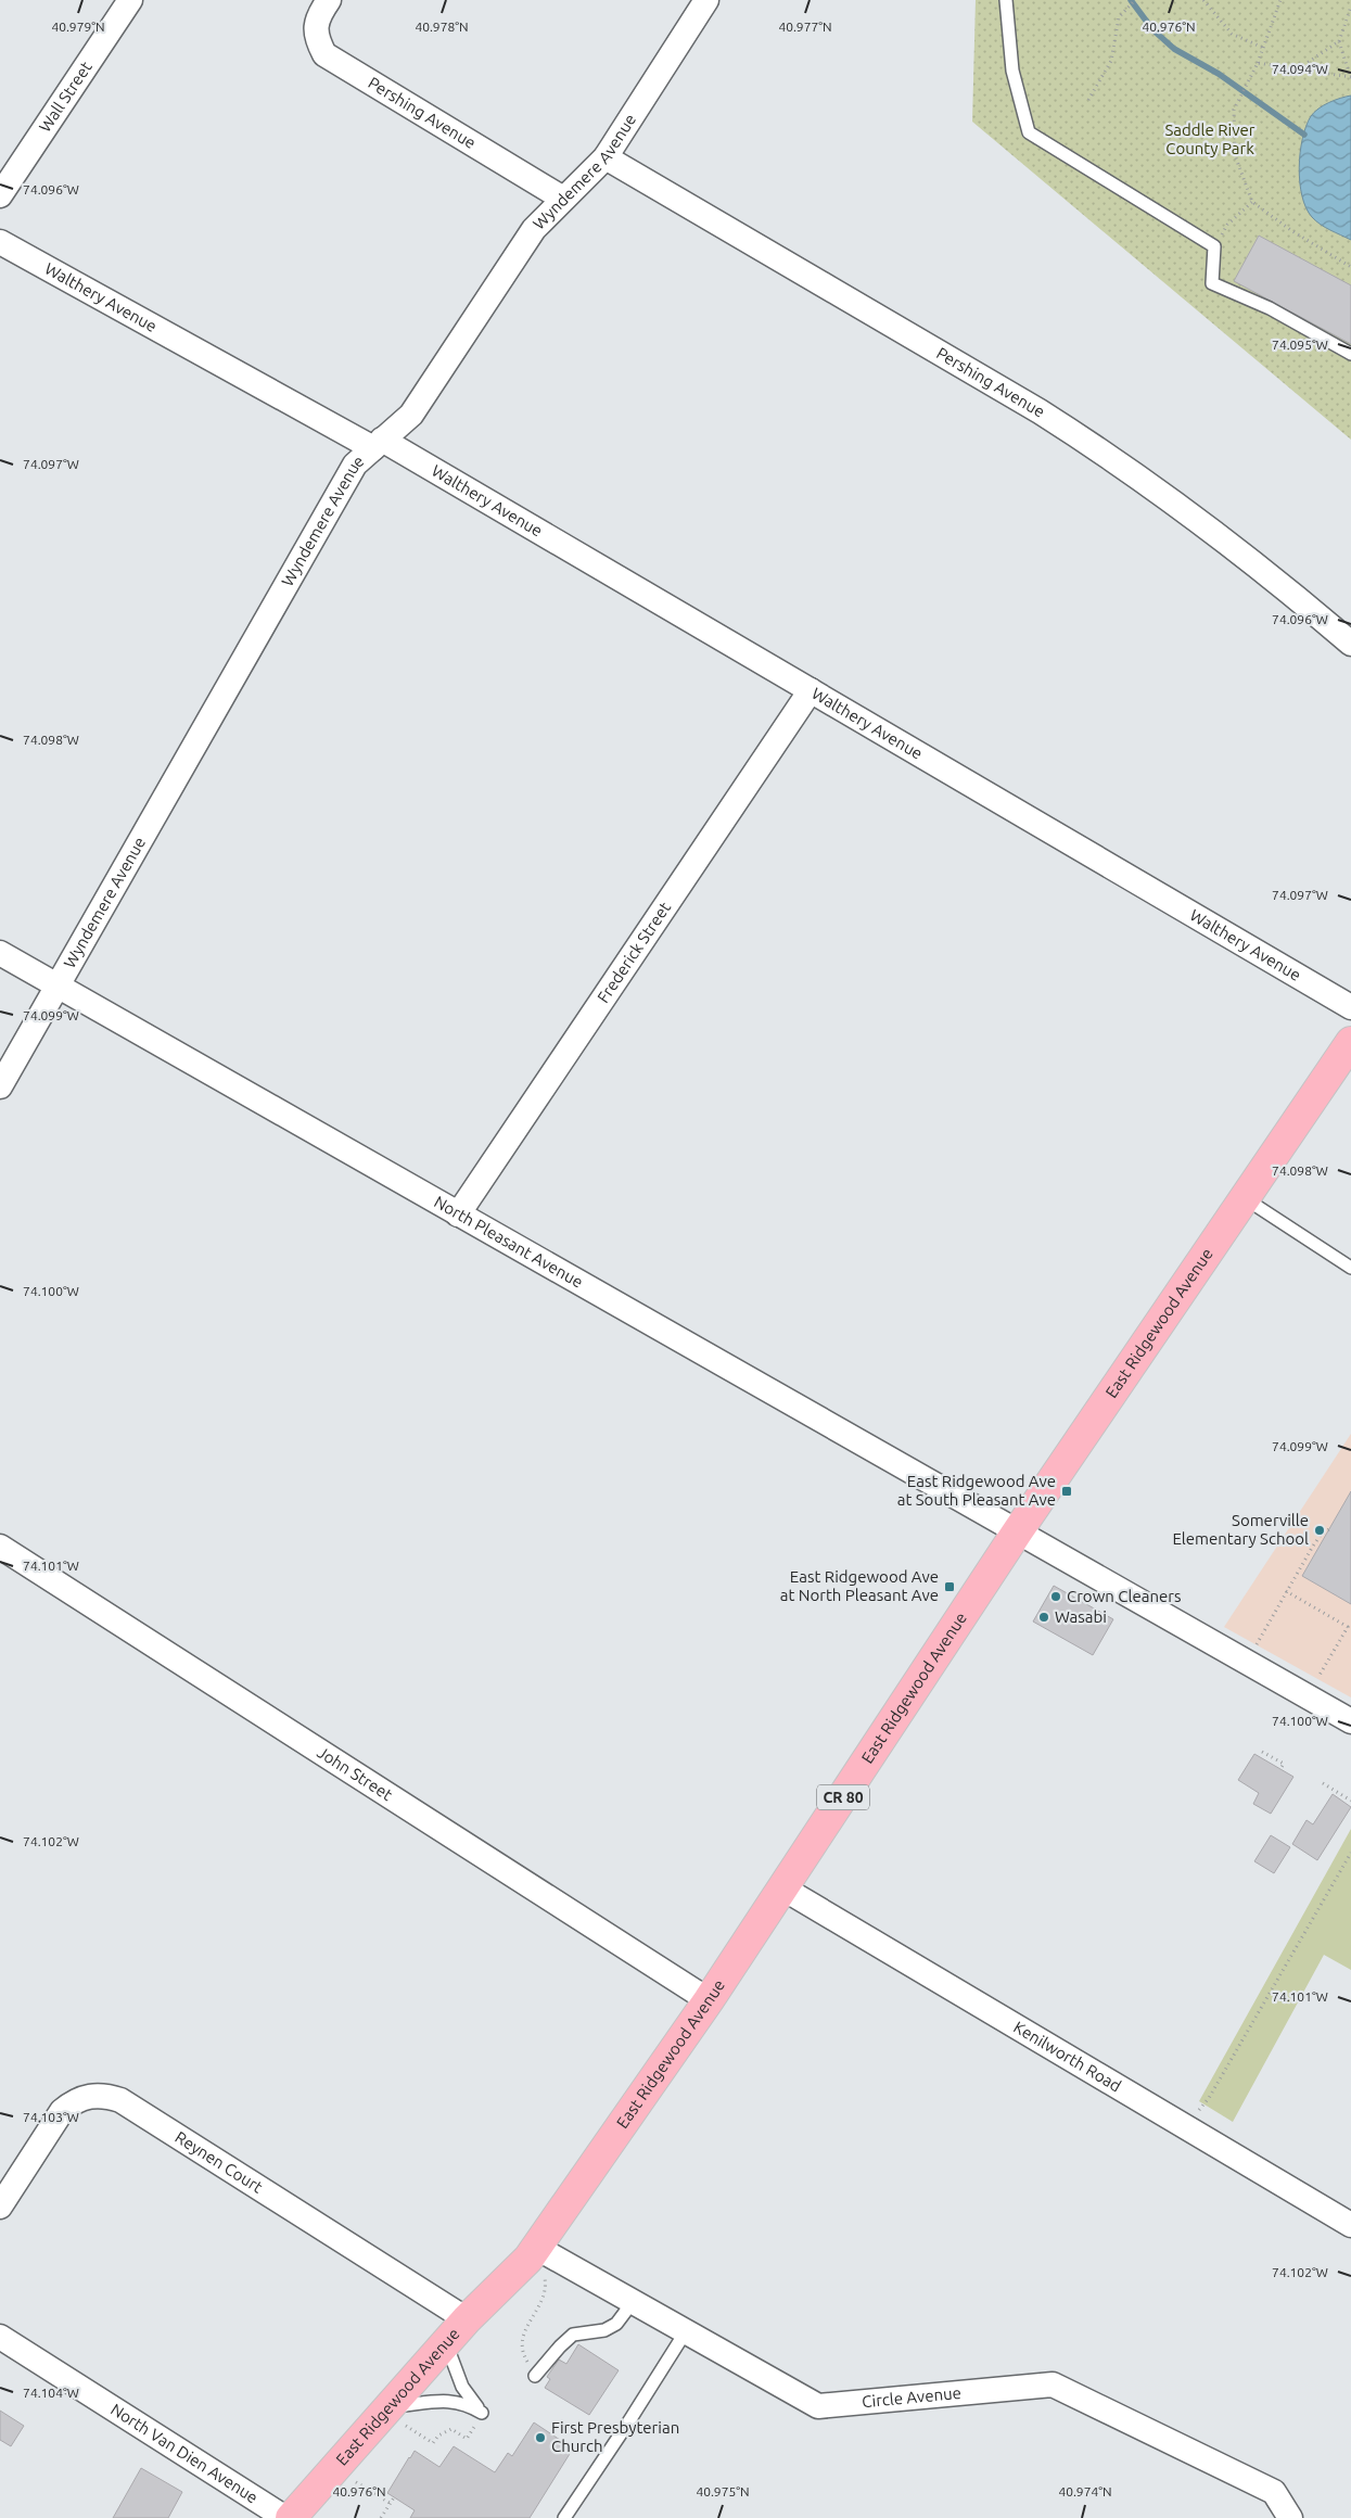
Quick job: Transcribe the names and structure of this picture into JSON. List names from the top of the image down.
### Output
{
  "streets": {
    "main road": ["East Ridgewood Avenue", "CR 80"],
    "street": [
      "Wall Street",
      "Pershing Avenue",
      "Wyndemere Avenue",
      "Walthery Avenue",
      "Frederick Street",
      "North Pleasant Avenue",
      "John Street",
      "Kenilworth Road",
      "Reynen Court",
      "Circle Avenue",
      "North Van Dien Avenue"
    ]
  },
  "crossings": [
    ["Pershing Avenue", "Wyndemere Avenue"],
    ["Wyndemere Avenue", "Walthery Avenue"],
    ["Wyndemere Avenue", "North Pleasant Avenue"],
    ["Walthery Avenue", "Frederick Street"],
    ["Frederick Street", "North Pleasant Avenue"],
    ["North Pleasant Avenue", "East Ridgewood Avenue"],
    ["East Ridgewood Avenue", "John Street"],
    ["East Ridgewood Avenue", "Kenilworth Road"],
    ["East Ridgewood Avenue", "Reynen Court"],
    ["East Ridgewood Avenue", "Circle Avenue"]
  ],
  "parks": ["Saddle River County Park"],
  "places": {
    "transit": ["East Ridgewood Ave at South Pleasant Ave", "East Ridgewood Ave at North Pleasant Ave"],
    "other": [
      "Somerville Elementary School",
      "Crown Cleaners",
      "Wasabi",
      "First Presbyterian Church"
    ]
  },
  "coordinates": [
    "40.979°N",
    "40.978°N",
    "40.977°N",
    "40.976°N",
    "74.094°W",
    "74.096°W",
    "74.095°W",
    "74.097°W",
    "74.098°W",
    "74.099°W",
    "74.100°W",
    "74.101°W",
    "74.102°W",
    "74.103°W",
    "74.104°W",
    "40.975°N",
    "40.974°N"
  ]
}
